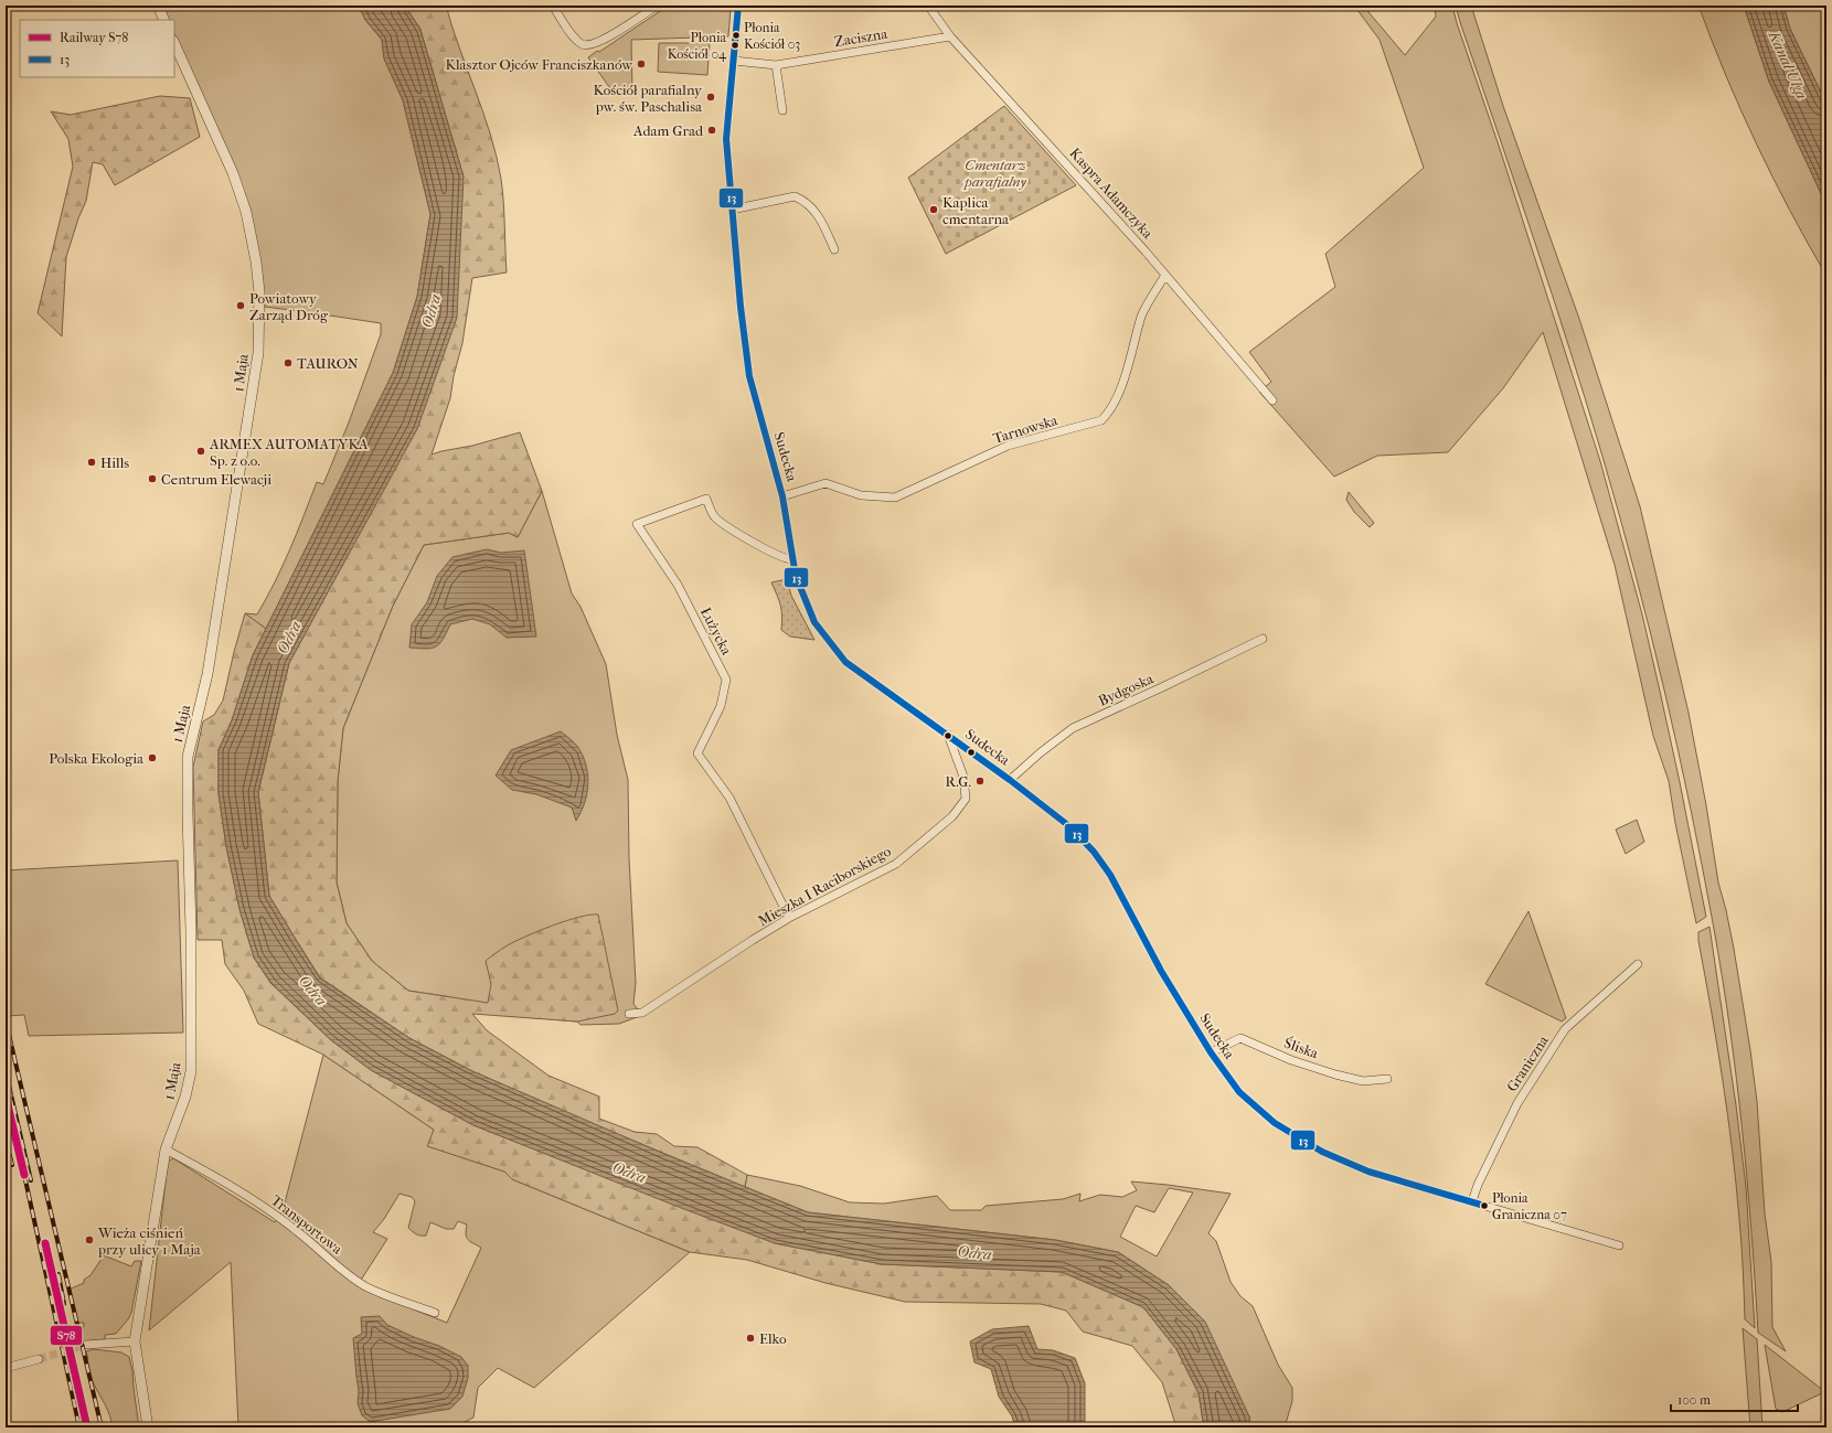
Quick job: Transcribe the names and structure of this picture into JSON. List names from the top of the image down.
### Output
{
  "streets": {
    "street": [
      "Zaciszna",
      "Kaspra Adamczyka",
      "1 Maja",
      "Tarnowska",
      "Sudecka",
      "Łużycka",
      "Bydgoska",
      "Mieszka I Raciborskiego",
      "Śliska",
      "Graniczna",
      "Transportowa"
    ]
  },
  "crossings": [
    ["Zaciszna", "Kaspra Adamczyka"],
    ["Zaciszna", "Sudecka"],
    ["Kaspra Adamczyka", "Tarnowska"],
    ["1 Maja", "Transportowa"],
    ["Tarnowska", "Sudecka"],
    ["Sudecka", "Łużycka"],
    ["Sudecka", "Bydgoska"],
    ["Sudecka", "Mieszka I Raciborskiego"],
    ["Sudecka", "Śliska"],
    ["Sudecka", "Graniczna"],
    ["Łużycka", "Mieszka I Raciborskiego"]
  ],
  "water": ["Kanał Ulga", "Odra"],
  "parks": ["Cmentarz parafialny"],
  "places": [
    "Płonia Kościół 03",
    "Płonia Kościół 04",
    "Klasztor Ojców Franciszkanów",
    "Kościół parafialny pw. św. Paschalisa",
    "Adam Grad",
    "Kaplica cmentarna",
    "Powiatowy Zarząd Dróg",
    "TAURON",
    "ARMEX AUTOMATYKA Sp. z o.o.",
    "Hills",
    "Centrum Elewacji",
    "Polska Ekologia",
    "R.G.",
    "Płonia Graniczna 07",
    "Wieża ciśnień przy ulicy 1 Maja",
    "Elko"
  ],
  "lines": ["transit line 13", "rail line S78"],
  "legend": ["Railway S78", "13"],
  "scale_bar": "100 m"
}
